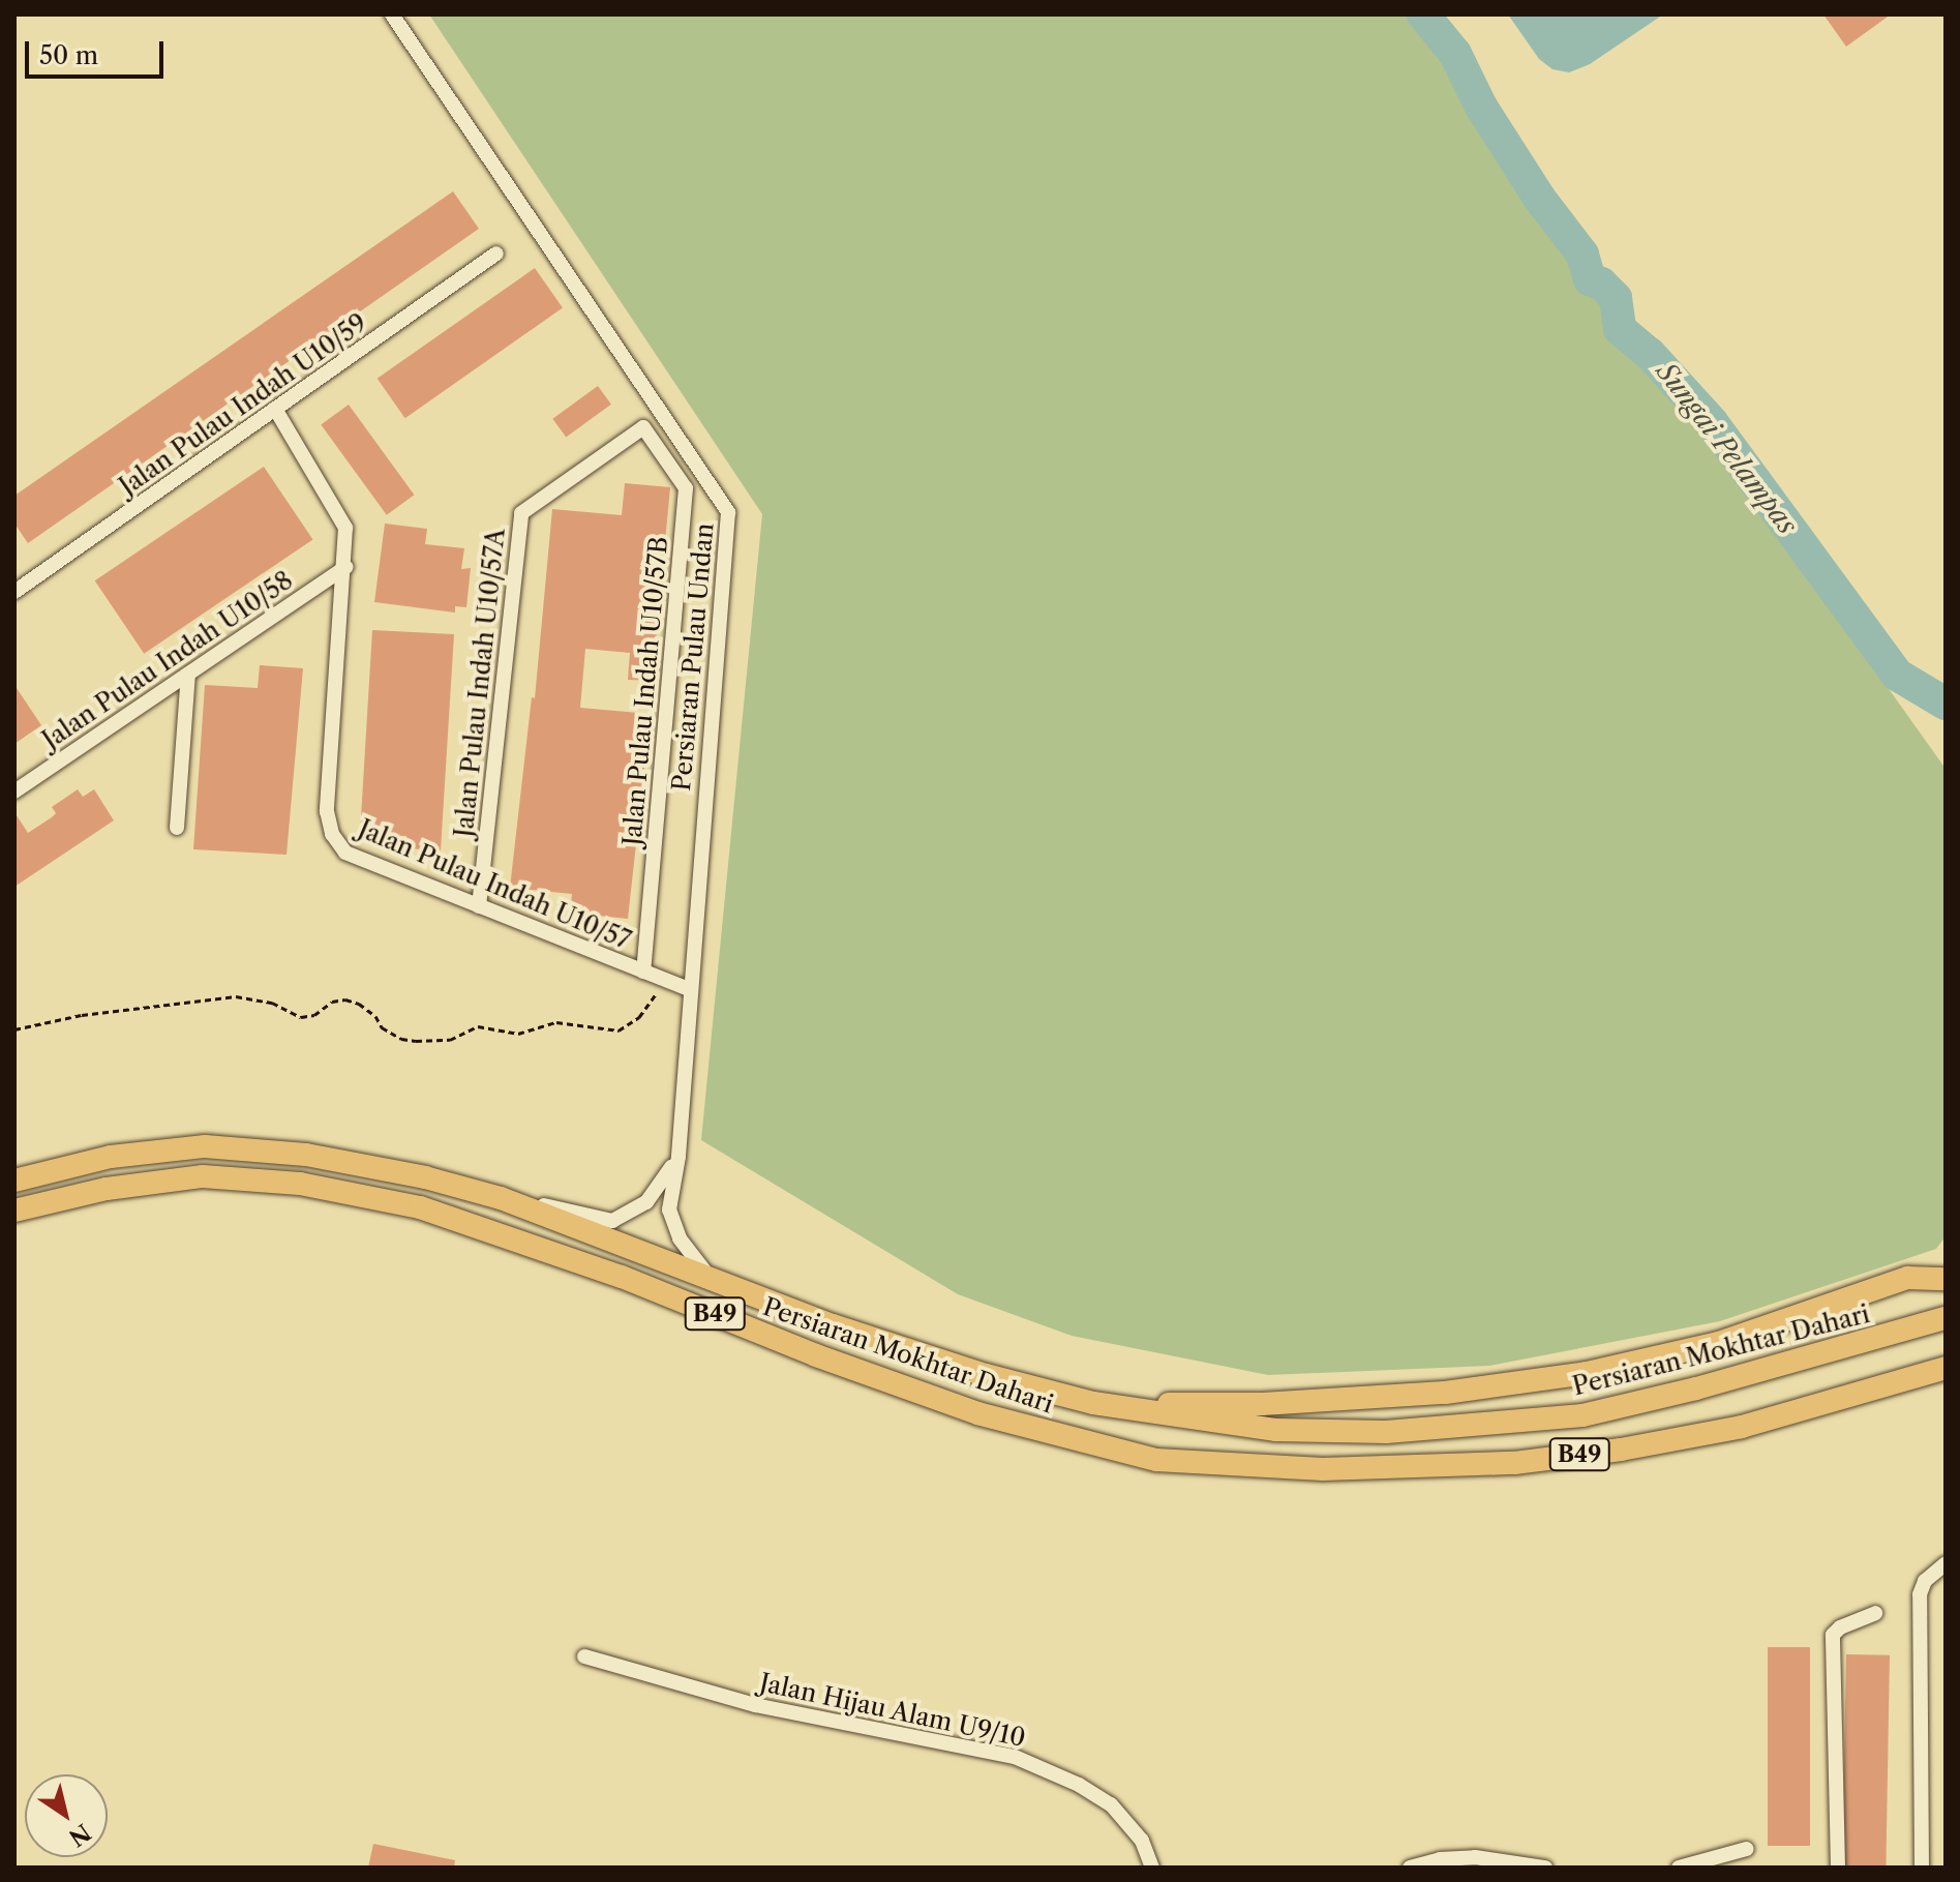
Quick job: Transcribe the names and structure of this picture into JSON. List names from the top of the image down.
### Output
{
  "streets": {
    "main road": ["B49", "Persiaran Mokhtar Dahari"],
    "street": [
      "Jalan Pulau Indah U10/59",
      "Persiaran Pulau Undan",
      "Jalan Pulau Indah U10/58",
      "Jalan Pulau Indah U10/57A",
      "Jalan Pulau Indah U10/57B",
      "Jalan Pulau Indah U10/57",
      "Jalan Hijau Alam U9/10"
    ]
  },
  "crossings": [
    ["Jalan Pulau Indah U10/59", "Jalan Pulau Indah U10/57"],
    ["Persiaran Pulau Undan", "Jalan Pulau Indah U10/57"],
    ["Persiaran Pulau Undan", "Persiaran Mokhtar Dahari"],
    ["Jalan Pulau Indah U10/58", "Jalan Pulau Indah U10/57"],
    ["Jalan Pulau Indah U10/57A", "Jalan Pulau Indah U10/57B"],
    ["Jalan Pulau Indah U10/57A", "Jalan Pulau Indah U10/57"],
    ["Jalan Pulau Indah U10/57B", "Jalan Pulau Indah U10/57"],
    ["B49", "Persiaran Mokhtar Dahari"]
  ],
  "water": ["Sungai Pelampas"],
  "scale_bar": "50 m",
  "north": "bottom right"
}
